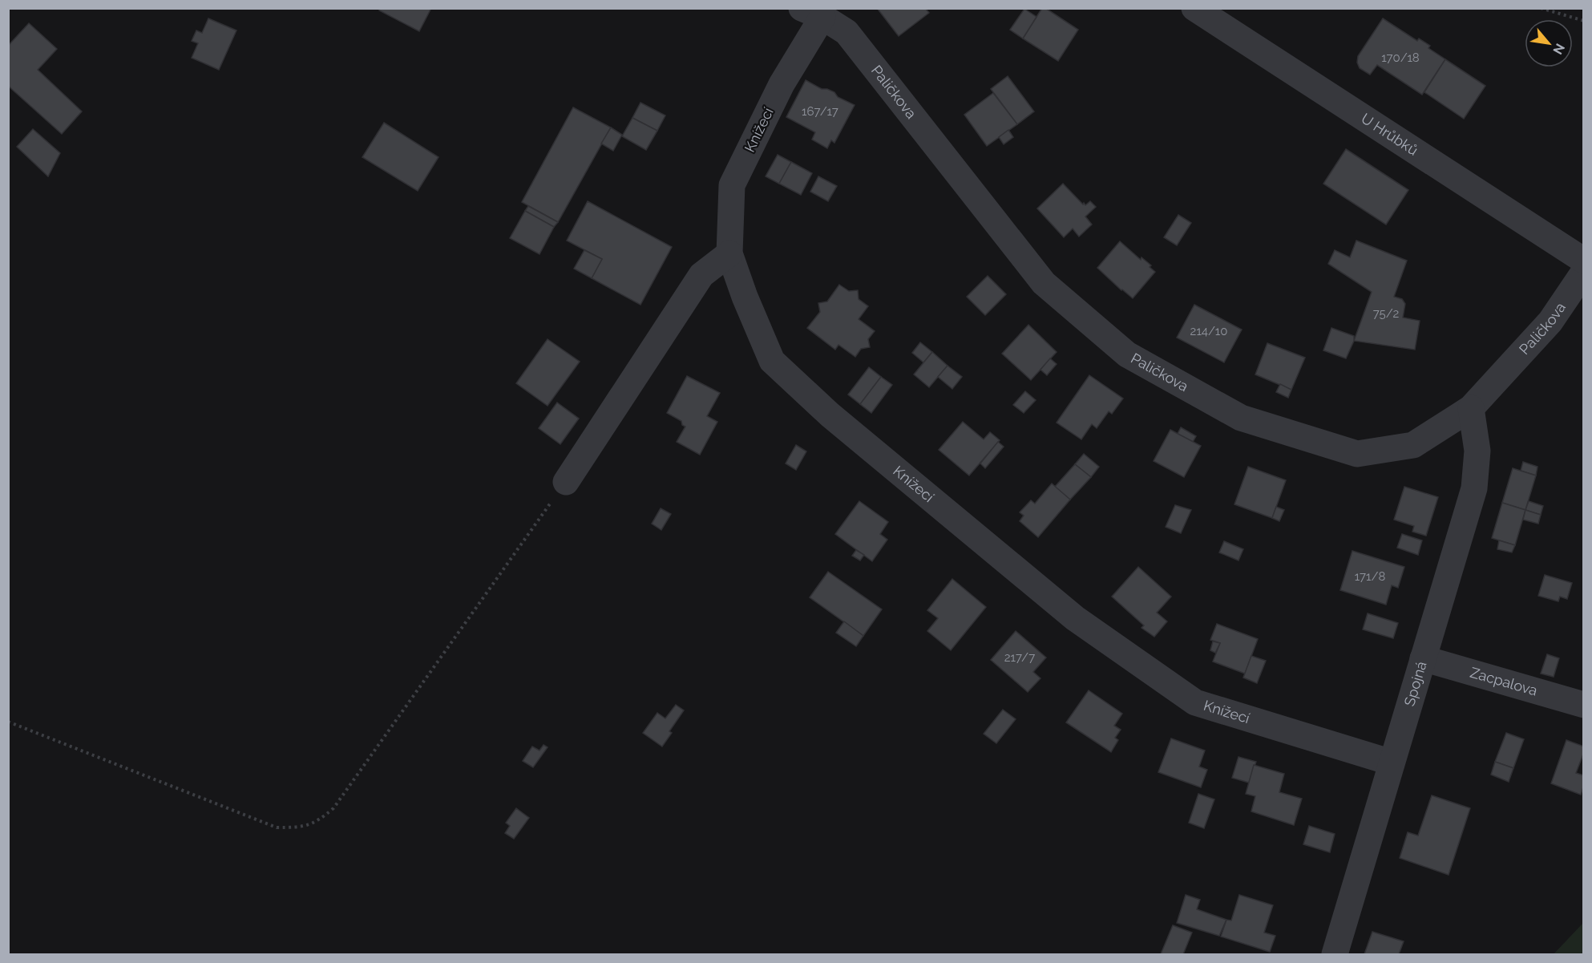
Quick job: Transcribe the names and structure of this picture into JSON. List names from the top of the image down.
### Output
{
  "streets": {
    "street": [
      "Paličkova",
      "Knížecí",
      "U Hrůbků",
      "Zacpalova",
      "Spojná"
    ]
  },
  "crossings": [
    ["Paličkova", "Knížecí"],
    ["Paličkova", "Spojná"],
    ["Knížecí", "Spojná"],
    ["Zacpalova", "Spojná"]
  ],
  "house_numbers": [
    "170/18",
    "167/17",
    "75/2",
    "214/10",
    "171/8",
    "217/7"
  ],
  "north": "bottom right"
}
